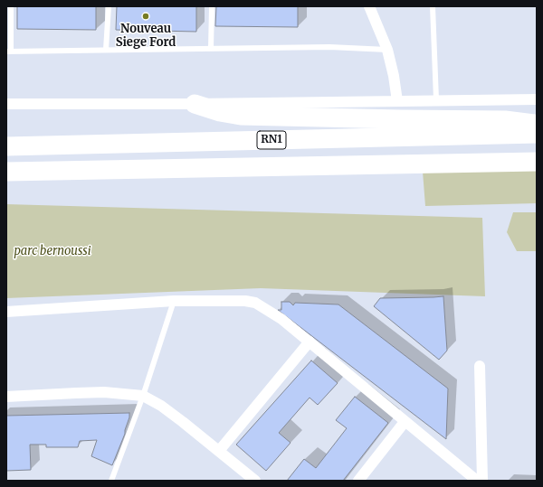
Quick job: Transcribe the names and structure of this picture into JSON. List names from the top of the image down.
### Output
{
  "streets": {
    "highway": ["RN1"]
  },
  "parks": ["parc bernoussi"],
  "places": ["Nouveau Siege Ford"]
}
